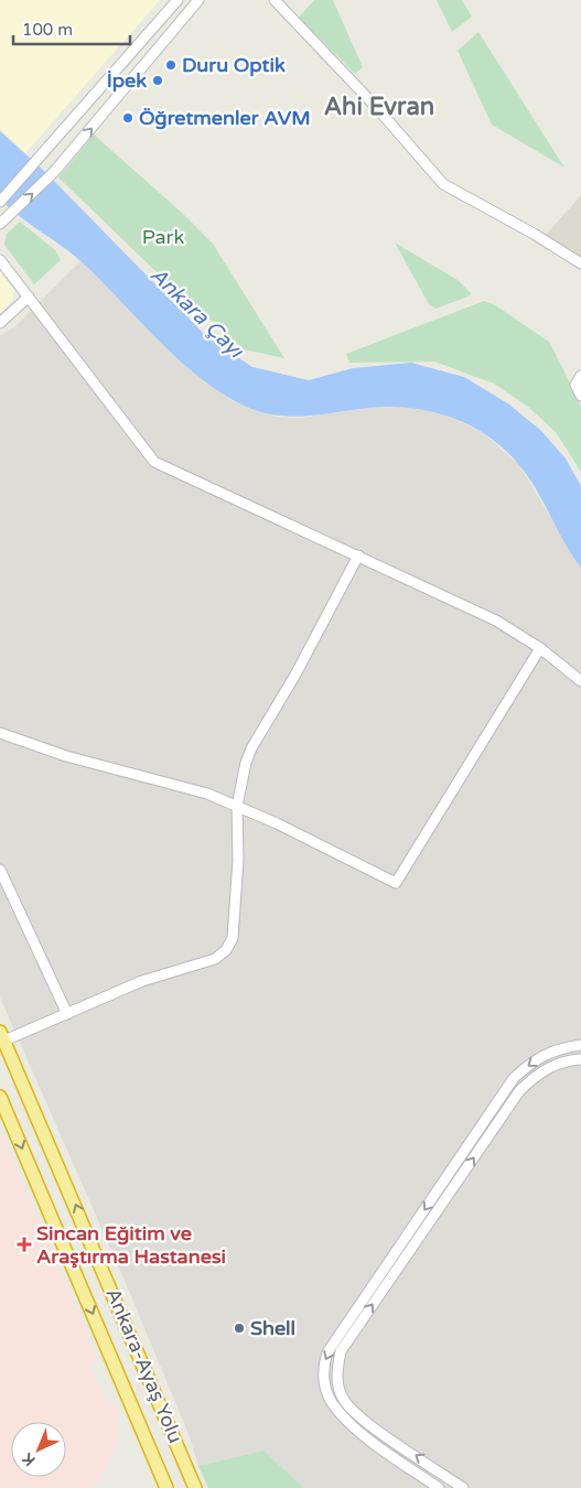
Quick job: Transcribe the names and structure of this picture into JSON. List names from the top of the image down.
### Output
{
  "streets": {
    "highway": ["Ankara-Ayaş Yolu"]
  },
  "districts": ["Ahi Evran"],
  "water": ["Ankara Çayı"],
  "parks": ["Park"],
  "places": {
    "other": [
      "Duru Optik",
      "İpek",
      "Öğretmenler AVM",
      "Shell"
    ],
    "health": ["Sincan Eğitim ve Araştırma Hastanesi"]
  },
  "scale_bar": "100 m",
  "north": "bottom left"
}
